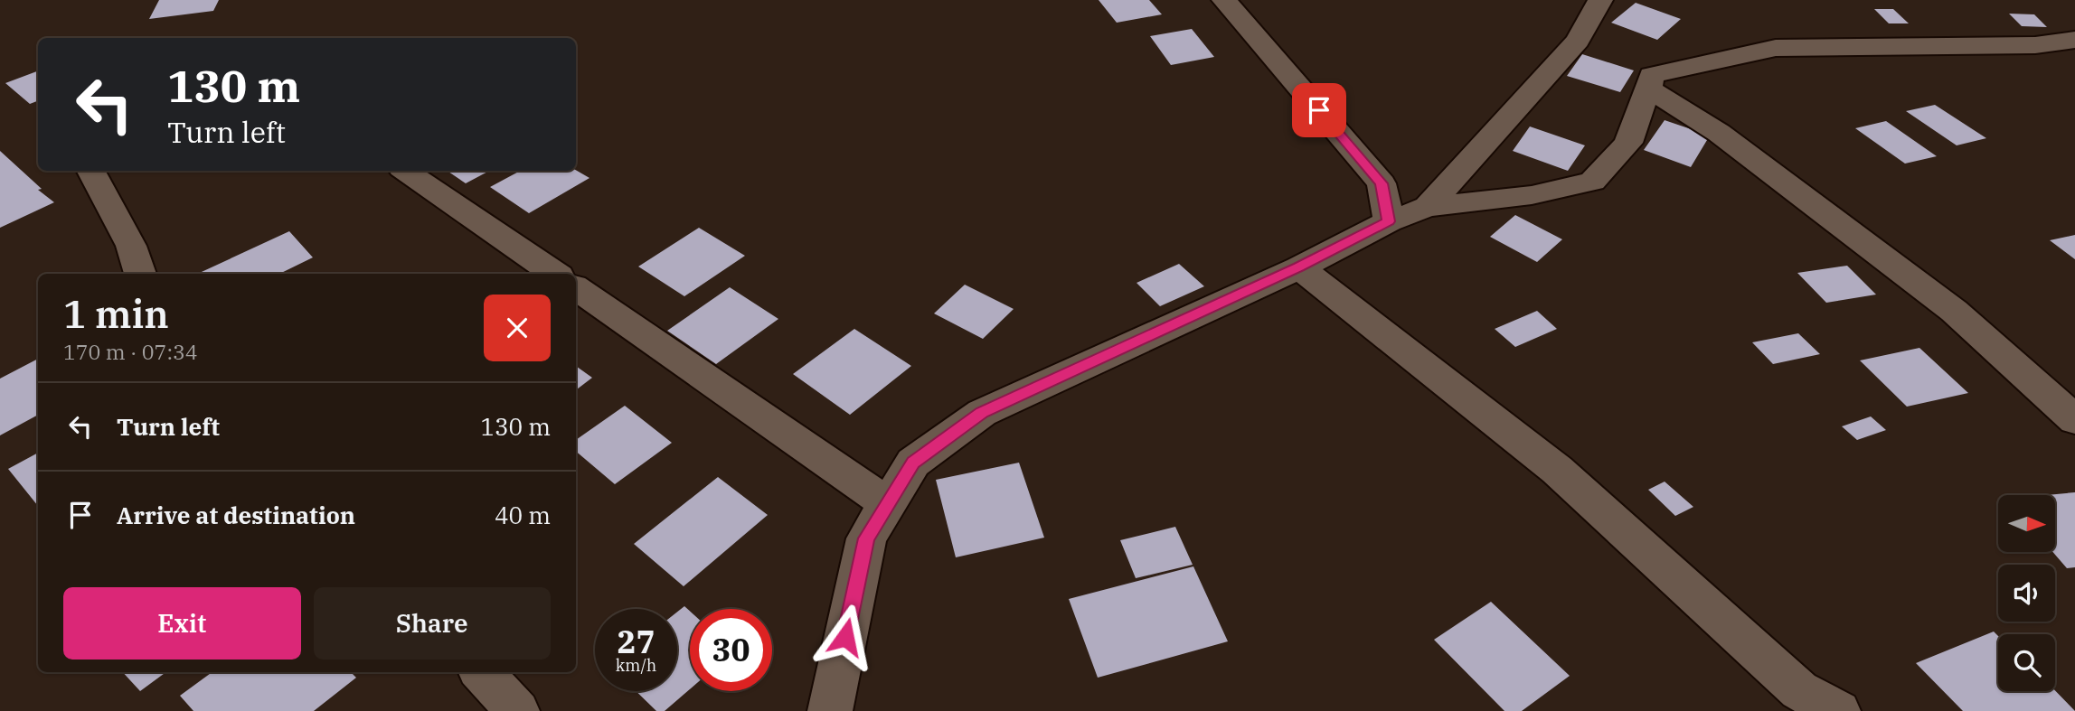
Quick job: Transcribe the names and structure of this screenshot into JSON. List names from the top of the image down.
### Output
{
  "north": "right",
  "page": {
    "turn": ["130 m", "Turn left"],
    "heading": ["1 min", "170 m · 07:34"],
    "list": [
      {
        "name": "Turn left",
        "value": "130 m"
      },
      {
        "name": "Arrive at destination",
        "value": "40 m"
      }
    ],
    "buttons": ["Exit", "Share"],
    "speed": "27 km/h",
    "limit": "30"
  }
}
